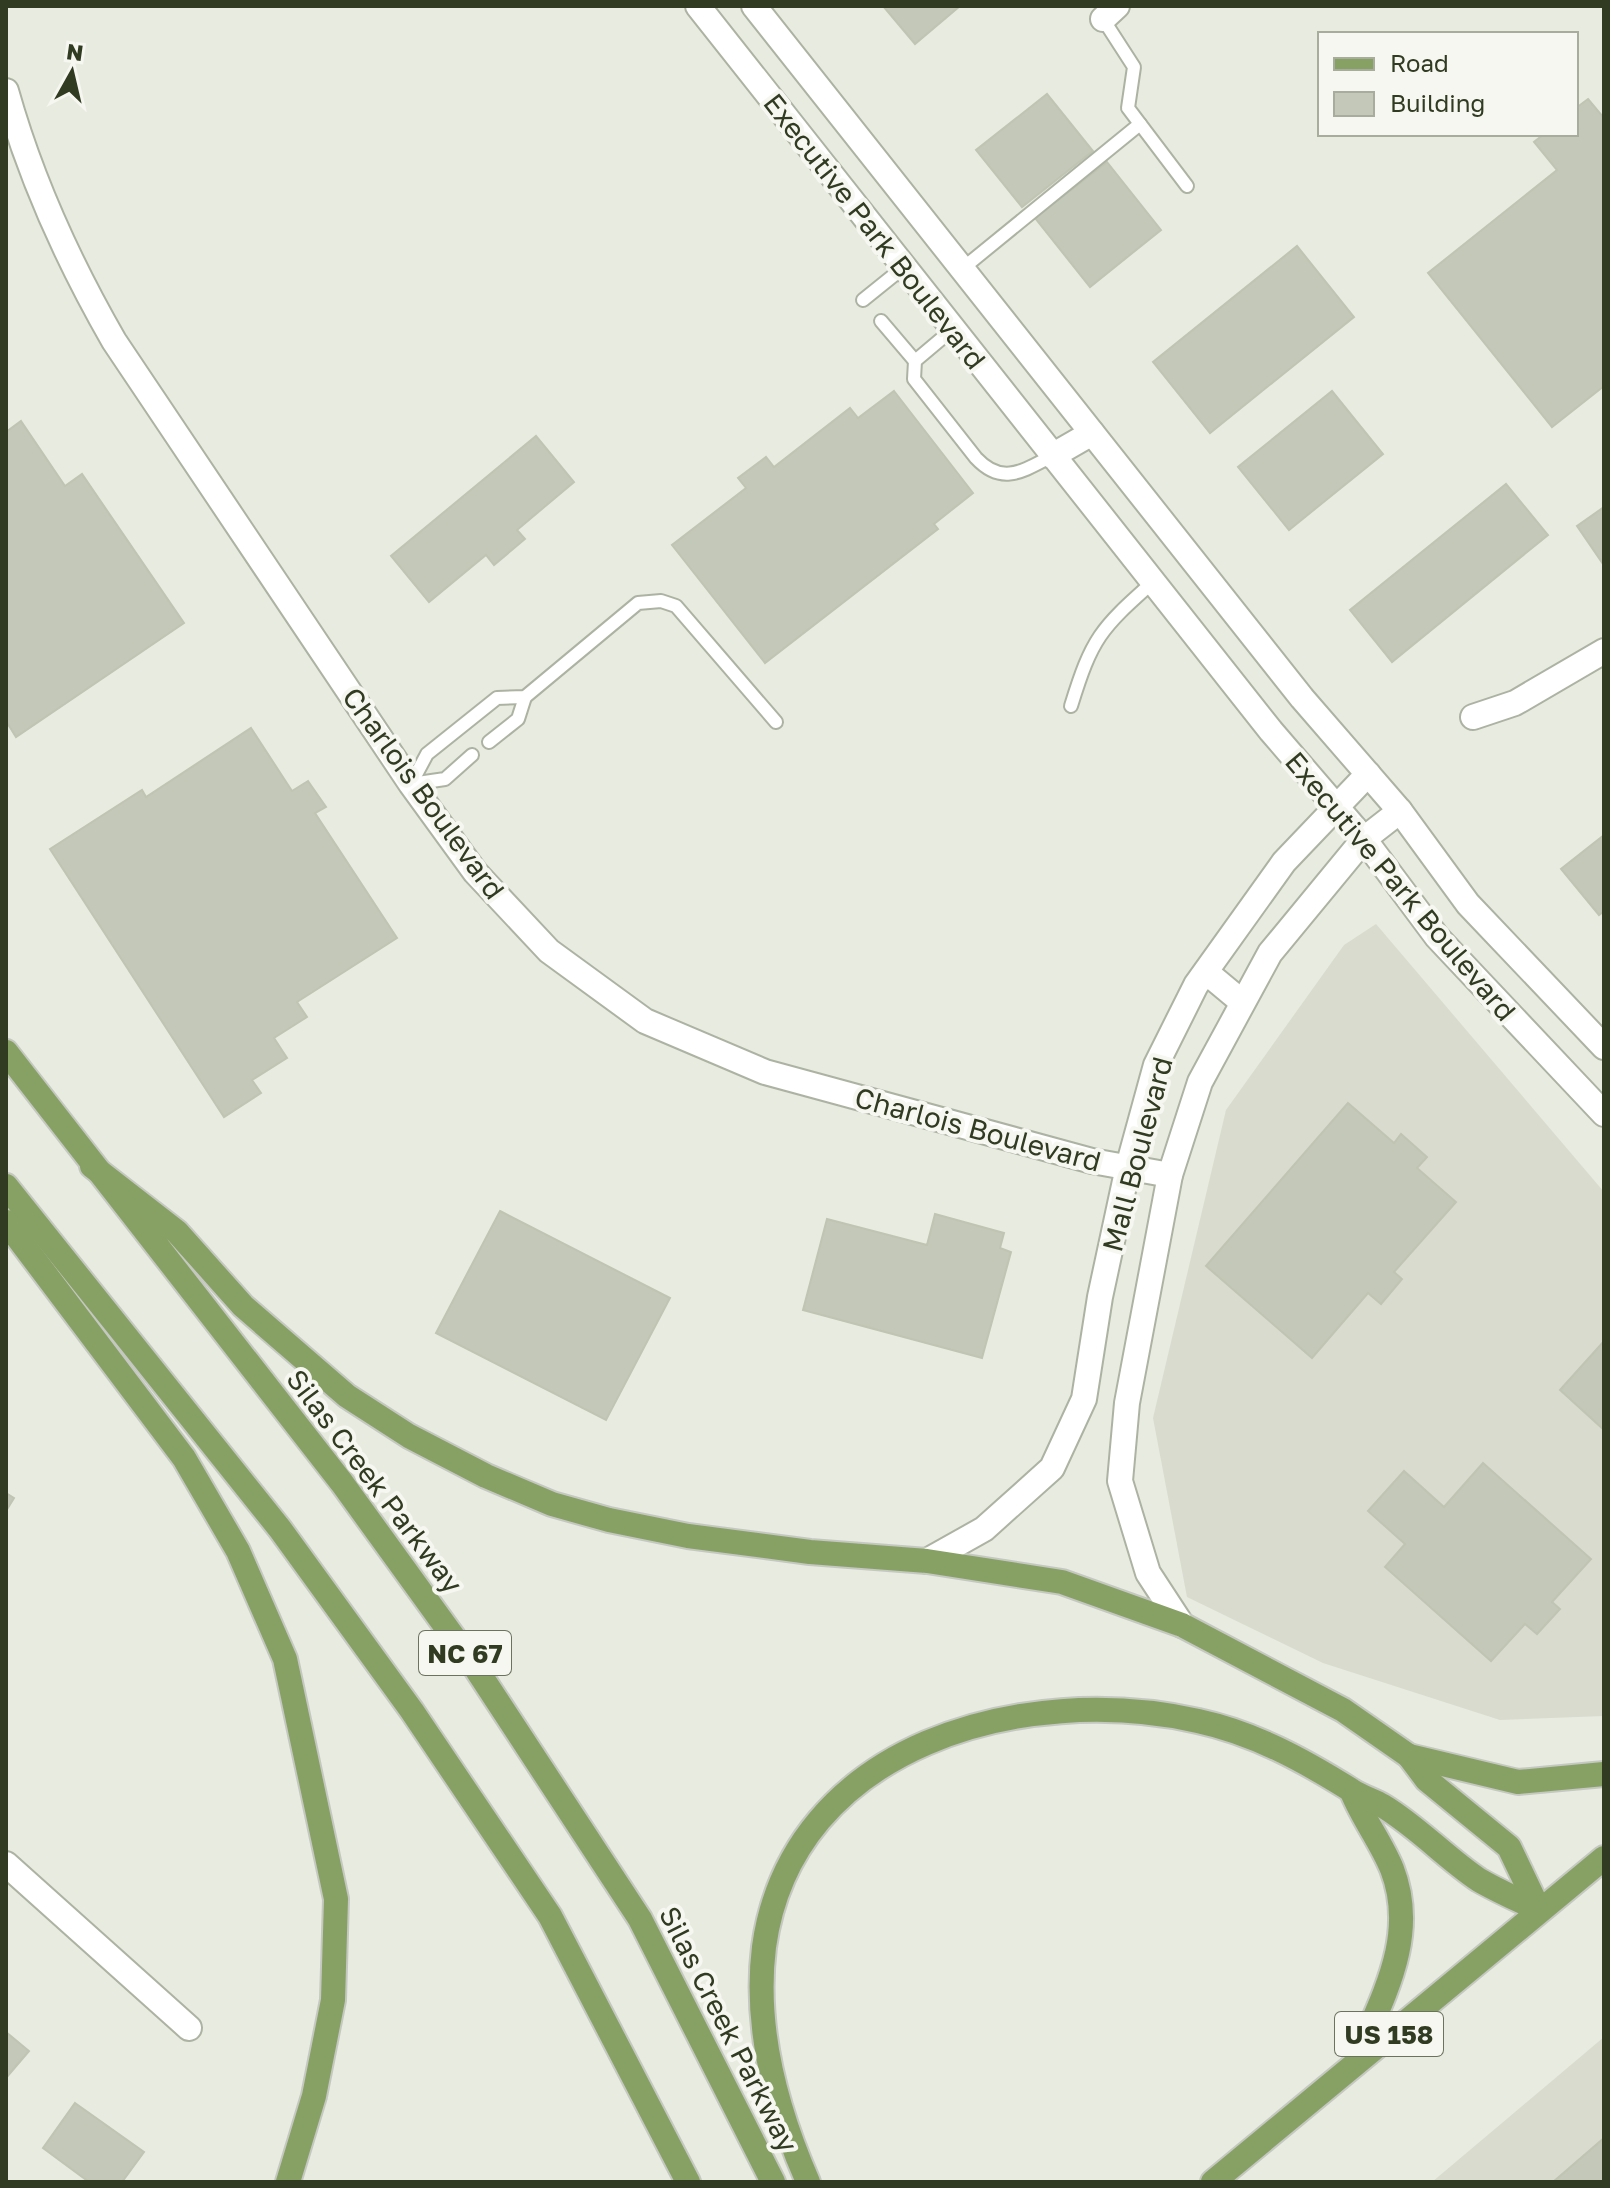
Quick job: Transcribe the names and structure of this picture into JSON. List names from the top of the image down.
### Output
{
  "streets": {
    "main road": ["Silas Creek Parkway", "NC 67", "US 158"],
    "street": ["Executive Park Boulevard", "Charlois Boulevard", "Mall Boulevard"]
  },
  "crossings": [
    ["Executive Park Boulevard", "Mall Boulevard"],
    ["Charlois Boulevard", "Mall Boulevard"]
  ],
  "legend": ["Road", "Building"],
  "north": "top"
}
